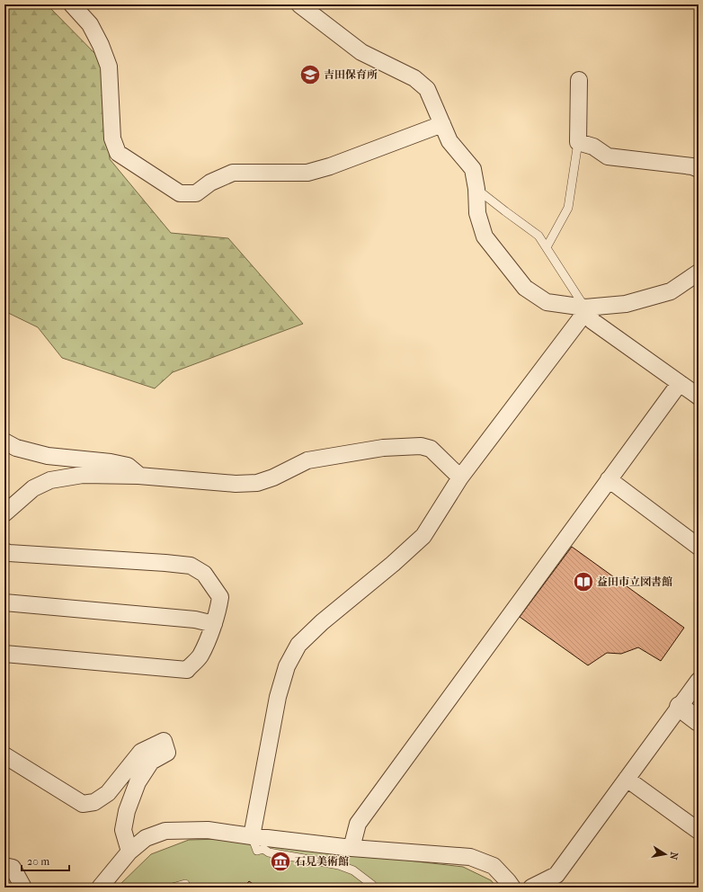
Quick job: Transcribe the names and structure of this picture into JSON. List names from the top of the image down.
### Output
{
  "places": {
    "school or university": ["吉田保育所"],
    "library": ["益田市立図書館"],
    "museum": ["石見美術館"]
  },
  "scale_bar": "20 m",
  "north": "right"
}
